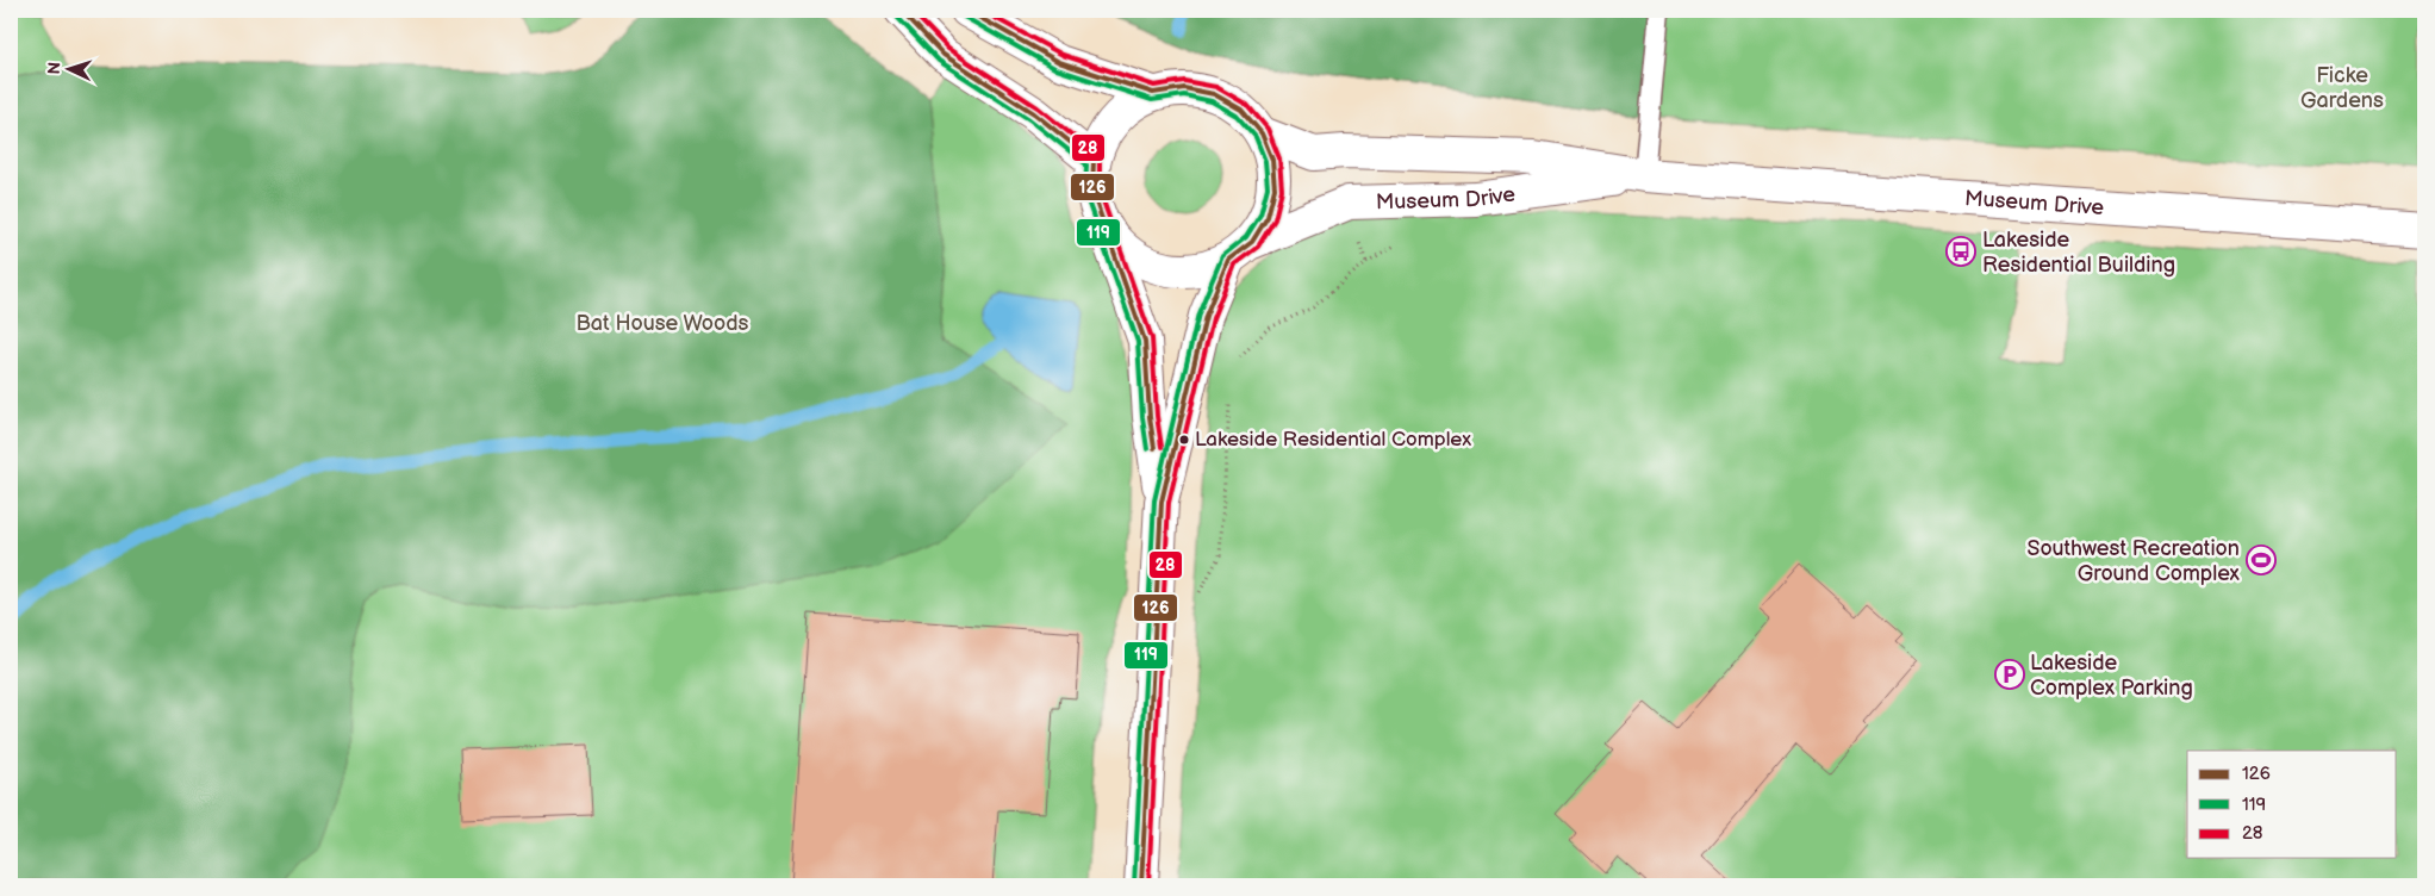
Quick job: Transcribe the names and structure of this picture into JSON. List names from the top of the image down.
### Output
{
  "streets": {
    "street": ["Museum Drive"]
  },
  "parks": ["Ficke Gardens", "Bat House Woods"],
  "places": {
    "bus stop": ["Lakeside Residential Building"],
    "other": ["Lakeside Residential Complex"],
    "sports": ["Southwest Recreation Ground Complex"],
    "parking": ["Lakeside Complex Parking"]
  },
  "lines": ["transit line 126", "transit line 28", "transit line 119"],
  "legend": ["126", "119", "28"],
  "north": "left"
}
